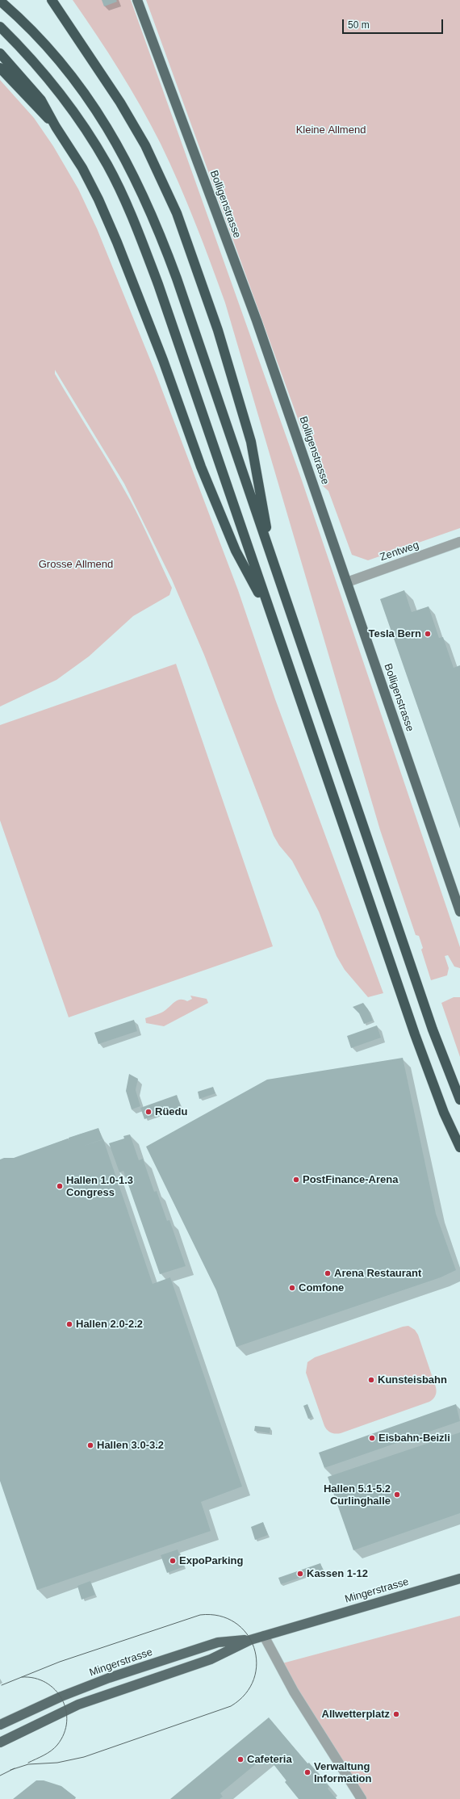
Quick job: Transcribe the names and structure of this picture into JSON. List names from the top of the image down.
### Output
{
  "streets": {
    "main road": ["Bolligenstrasse", "Mingerstrasse"],
    "street": ["Zentweg"]
  },
  "crossings": [
    ["Bolligenstrasse", "Zentweg"]
  ],
  "parks": ["Kleine Allmend", "Grosse Allmend"],
  "places": [
    "Tesla Bern",
    "Rüedu",
    "PostFinance-Arena",
    "Hallen 1.0-1.3 Congress",
    "Arena Restaurant",
    "Comfone",
    "Hallen 2.0-2.2",
    "Kunsteisbahn",
    "Eisbahn-Beizli",
    "Hallen 3.0-3.2",
    "Hallen 5.1-5.2 Curlinghalle",
    "ExpoParking",
    "Kassen 1-12",
    "Allwetterplatz",
    "Cafeteria",
    "Verwaltung Information"
  ],
  "scale_bar": "50 m"
}
